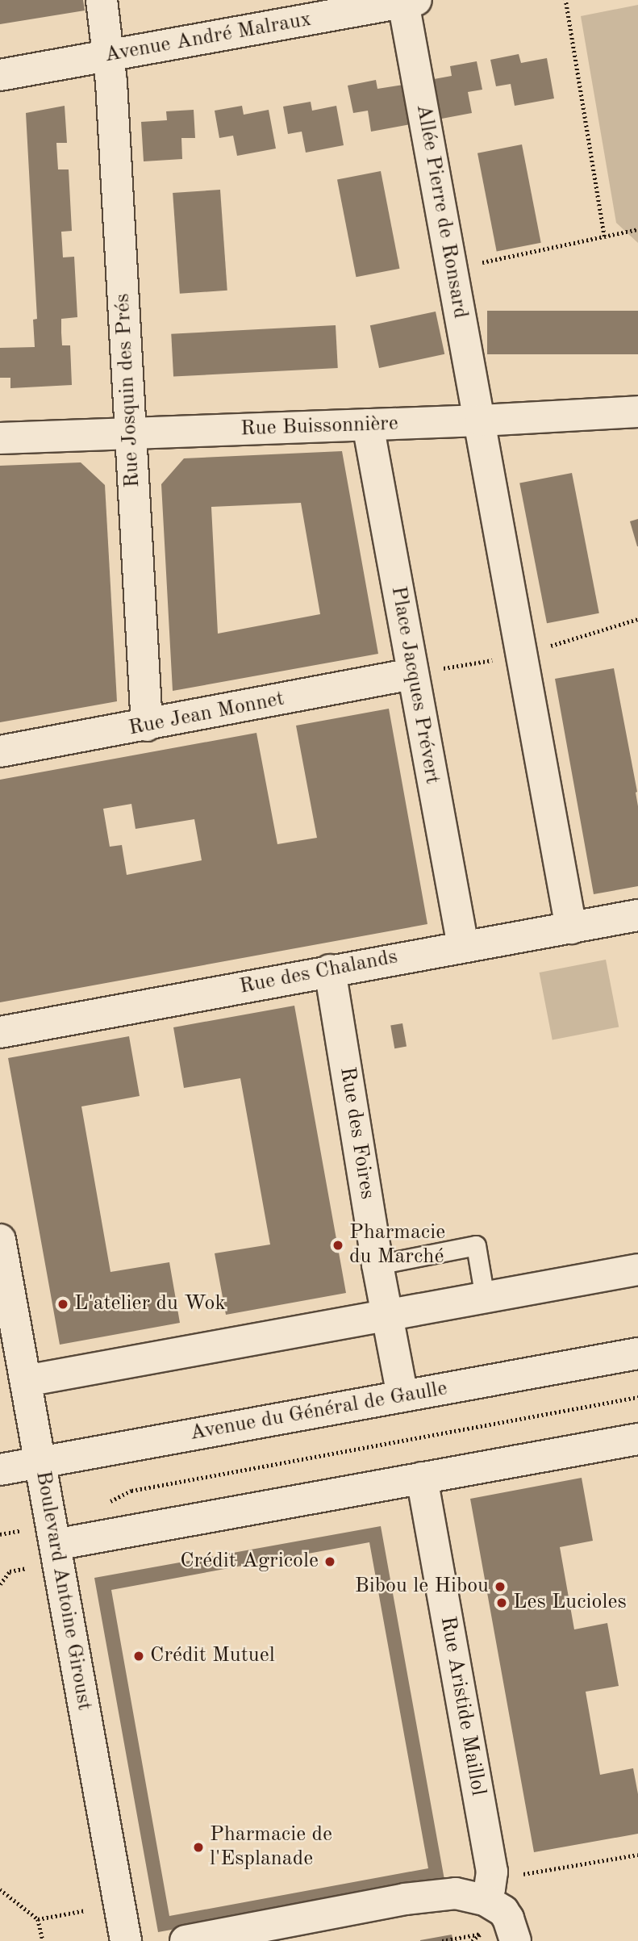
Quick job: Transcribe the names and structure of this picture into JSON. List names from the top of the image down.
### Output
{
  "streets": {
    "street": [
      "Avenue André Malraux",
      "Allée Pierre de Ronsard",
      "Rue Josquin des Prés",
      "Rue Buissonnière",
      "Place Jacques Prévert",
      "Rue Jean Monnet",
      "Rue des Chalands",
      "Rue des Foires",
      "Avenue du Général de Gaulle",
      "Boulevard Antoine Giroust",
      "Rue Aristide Maillol"
    ]
  },
  "crossings": [
    ["Avenue André Malraux", "Allée Pierre de Ronsard"],
    ["Avenue André Malraux", "Rue Josquin des Prés"],
    ["Allée Pierre de Ronsard", "Rue Buissonnière"],
    ["Rue Josquin des Prés", "Rue Buissonnière"],
    ["Rue Josquin des Prés", "Rue Jean Monnet"],
    ["Rue Buissonnière", "Place Jacques Prévert"],
    ["Place Jacques Prévert", "Rue Jean Monnet"],
    ["Place Jacques Prévert", "Rue des Chalands"],
    ["Rue des Chalands", "Rue des Foires"],
    ["Rue des Foires", "Avenue du Général de Gaulle"],
    ["Avenue du Général de Gaulle", "Boulevard Antoine Giroust"]
  ],
  "places": [
    "Pharmacie du Marché",
    "L'atelier du Wok",
    "Crédit Agricole",
    "Bibou le Hibou",
    "Les Lucioles",
    "Crédit Mutuel",
    "Pharmacie de l'Esplanade"
  ]
}
